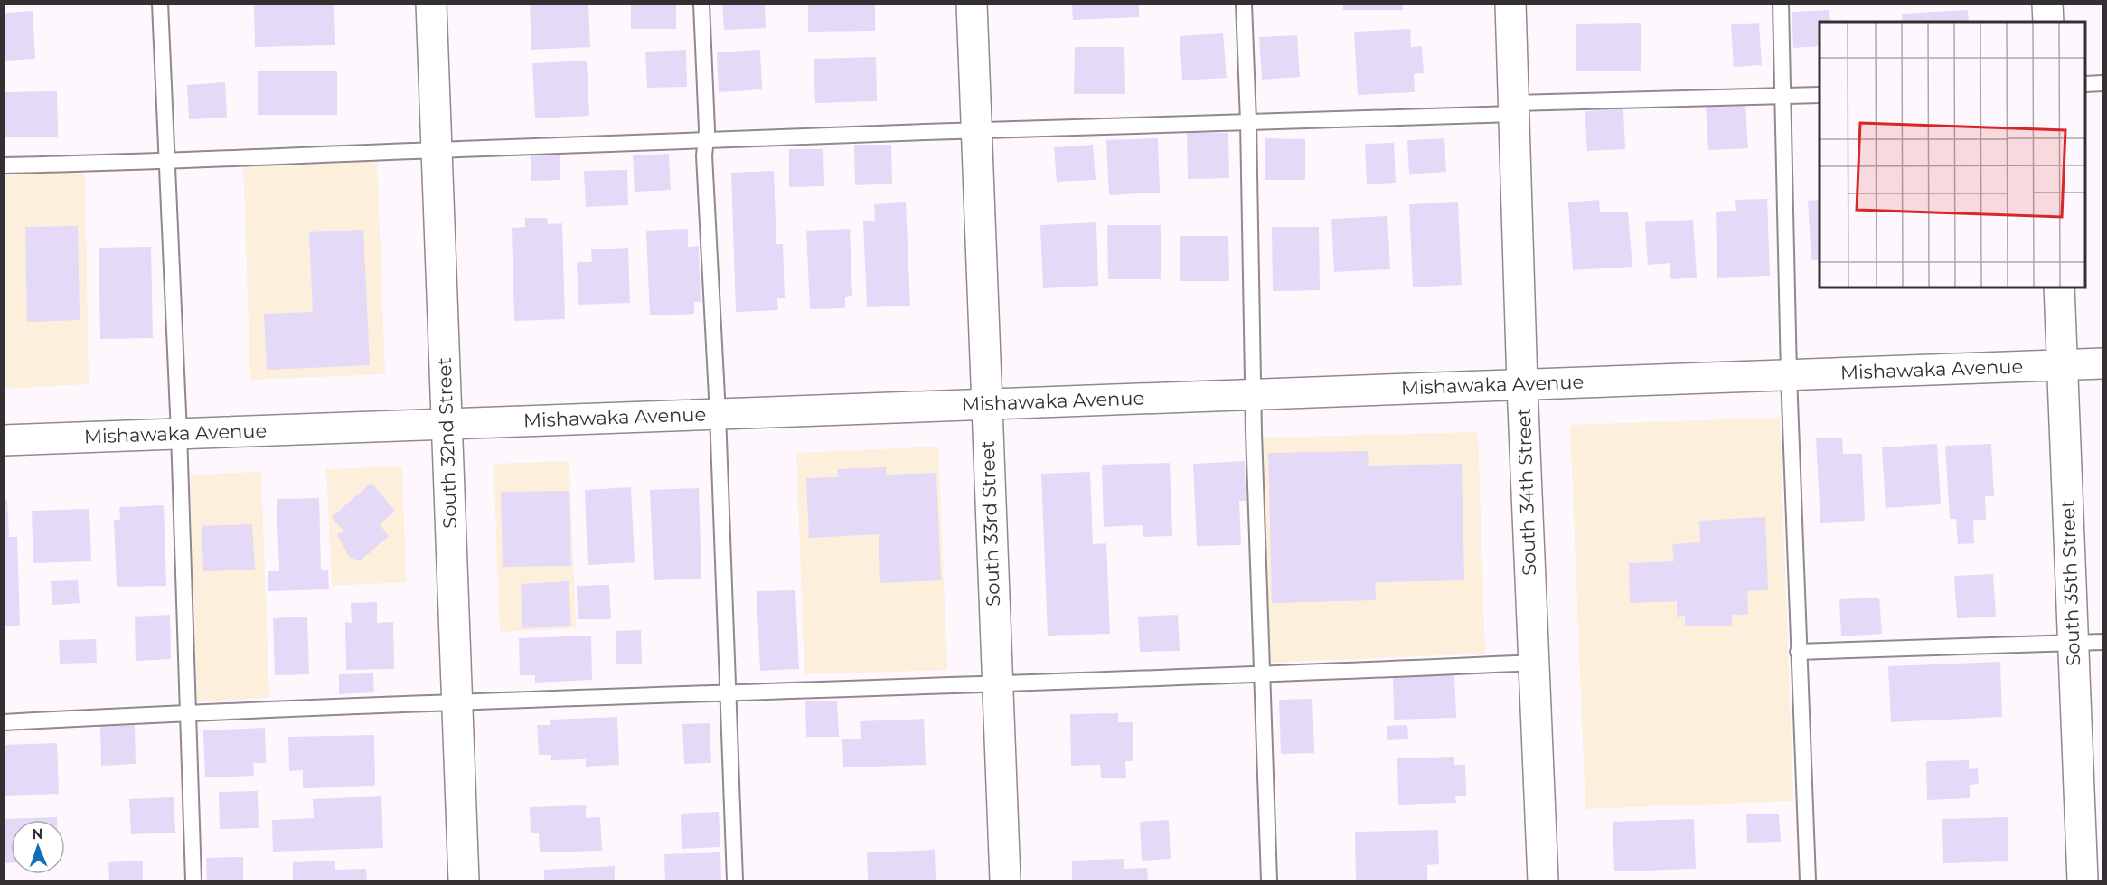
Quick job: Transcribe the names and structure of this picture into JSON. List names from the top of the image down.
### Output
{
  "streets": {
    "street": [
      "Mishawaka Avenue",
      "South 32nd Street",
      "South 34th Street",
      "South 33rd Street",
      "South 35th Street"
    ]
  },
  "crossings": [
    ["Mishawaka Avenue", "South 32nd Street"],
    ["Mishawaka Avenue", "South 34th Street"],
    ["Mishawaka Avenue", "South 33rd Street"],
    ["Mishawaka Avenue", "South 35th Street"]
  ],
  "north": "top"
}
